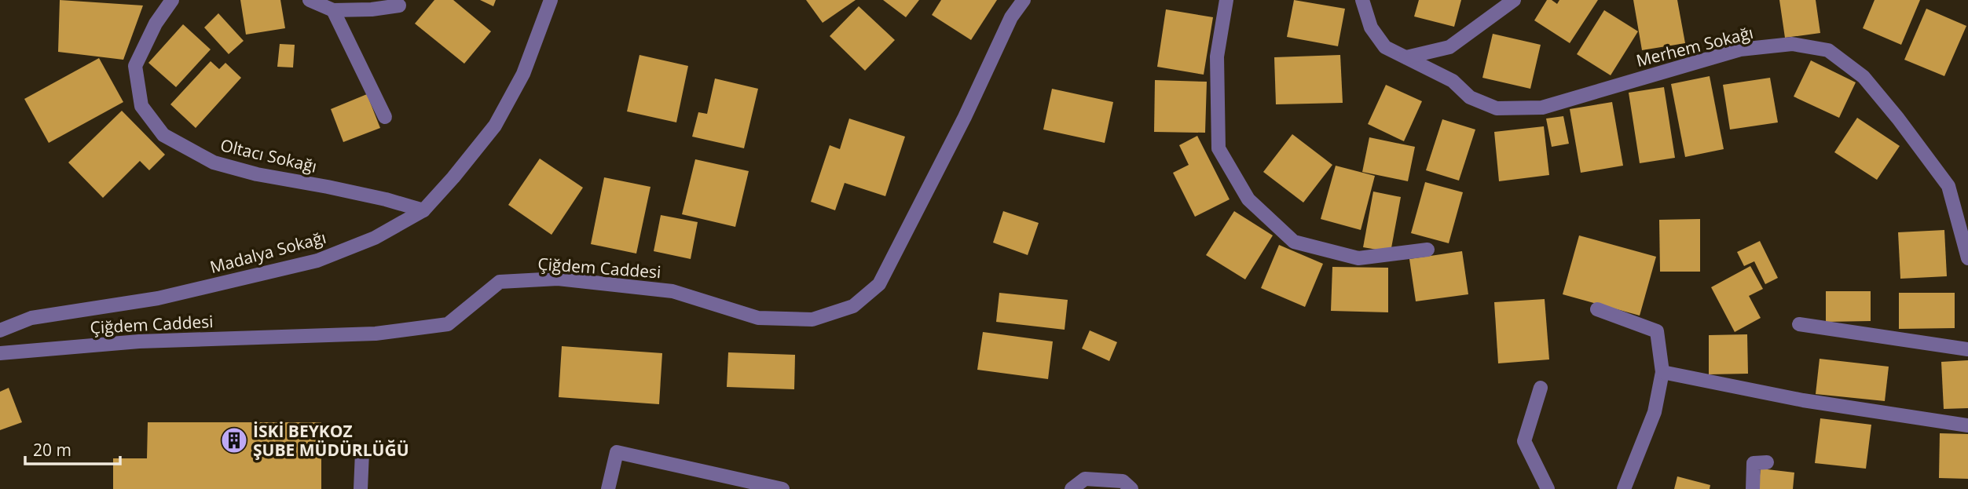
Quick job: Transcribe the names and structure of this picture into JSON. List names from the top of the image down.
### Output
{
  "streets": {
    "street": [
      "Merhem Sokağı",
      "Oltacı Sokağı",
      "Madalya Sokağı",
      "Çiğdem Caddesi"
    ]
  },
  "crossings": [
    ["Oltacı Sokağı", "Madalya Sokağı"]
  ],
  "places": {
    "building": ["İSKİ BEYKOZ ŞUBE MÜDÜRLÜĞÜ"]
  },
  "scale_bar": "20 m"
}
